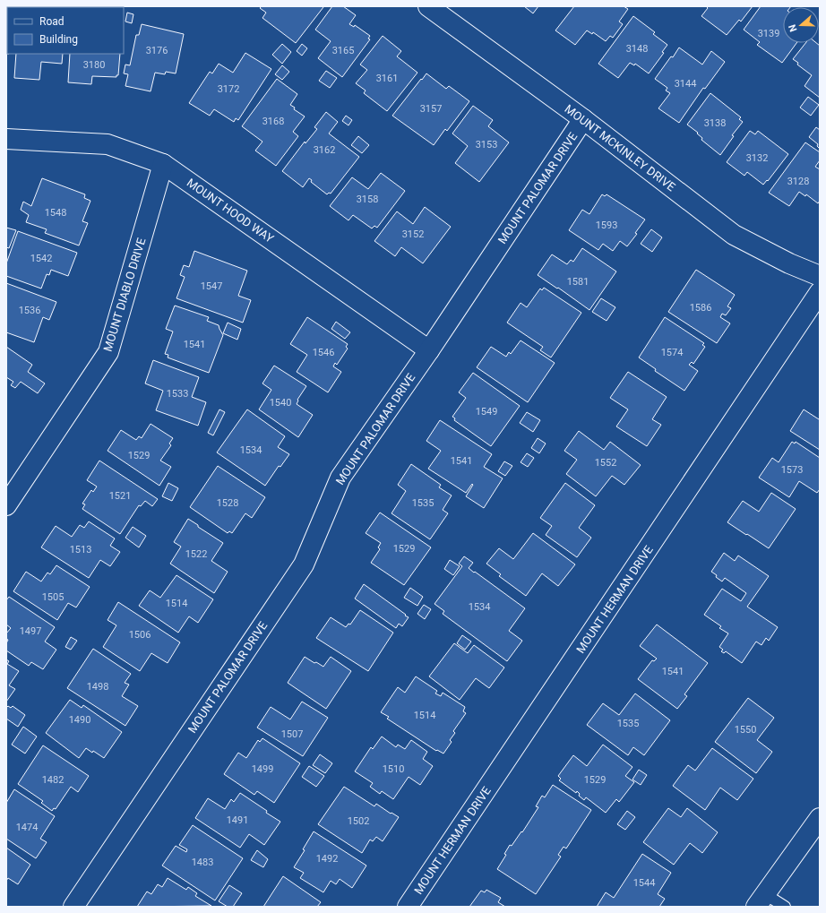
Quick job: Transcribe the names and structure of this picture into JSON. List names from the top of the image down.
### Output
{
  "streets": {
    "street": [
      "MOUNT MCKINLEY DRIVE",
      "MOUNT PALOMAR DRIVE",
      "MOUNT HOOD WAY",
      "MOUNT DIABLO DRIVE",
      "MOUNT HERMAN DRIVE"
    ]
  },
  "crossings": [
    ["MOUNT MCKINLEY DRIVE", "MOUNT PALOMAR DRIVE"],
    ["MOUNT PALOMAR DRIVE", "MOUNT HOOD WAY"],
    ["MOUNT HOOD WAY", "MOUNT DIABLO DRIVE"]
  ],
  "house_numbers": [
    "3139",
    "3148",
    "3176",
    "3165",
    "3180",
    "3161",
    "3144",
    "3172",
    "3157",
    "3168",
    "3138",
    "3153",
    "3162",
    "3132",
    "3128",
    "3158",
    "1548",
    "1593",
    "3152",
    "1542",
    "1581",
    "1547",
    "1586",
    "1536",
    "1541",
    "1546",
    "1574",
    "1533",
    "1540",
    "1549",
    "1534",
    "1529",
    "1541",
    "1552",
    "1573",
    "1521",
    "1528",
    "1535",
    "1529",
    "1513",
    "1522",
    "1505",
    "1514",
    "1534",
    "1497",
    "1506",
    "1541",
    "1498",
    "1514",
    "1490",
    "1535",
    "1550",
    "1507",
    "1499",
    "1510",
    "1482",
    "1529",
    "1491",
    "1502",
    "1474",
    "1492",
    "1483",
    "1544"
  ],
  "legend": ["Road", "Building"],
  "north": "left"
}
